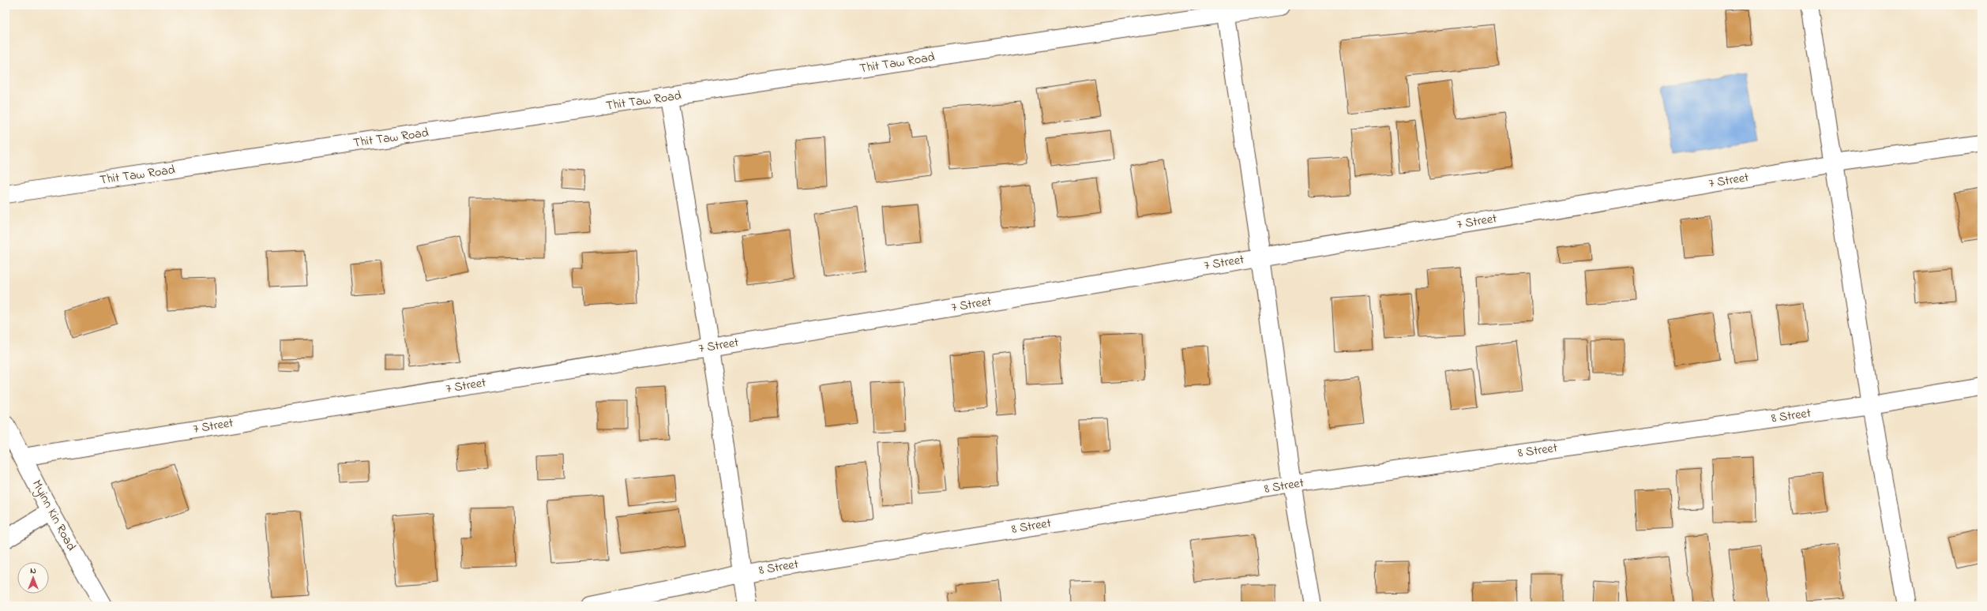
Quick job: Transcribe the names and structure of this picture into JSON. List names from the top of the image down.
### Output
{
  "streets": {
    "street": [
      "Thit Taw Road",
      "7 Street",
      "8 Street",
      "Myinn Kin Road"
    ]
  },
  "north": "top"
}
